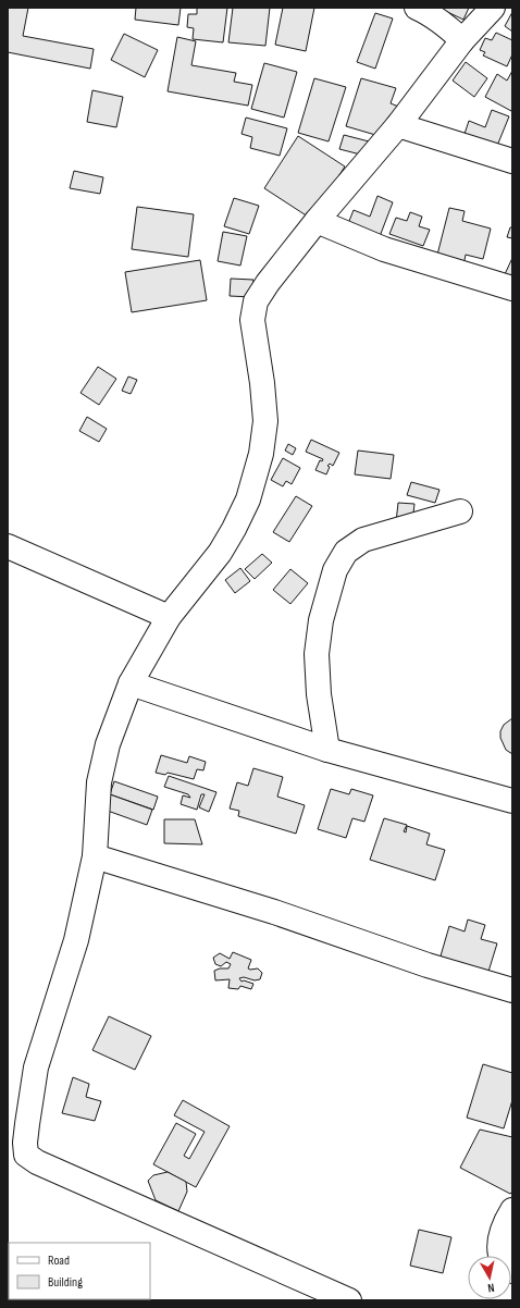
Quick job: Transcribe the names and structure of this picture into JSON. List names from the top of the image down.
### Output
{
  "legend": ["Road", "Building"],
  "north": "bottom"
}
